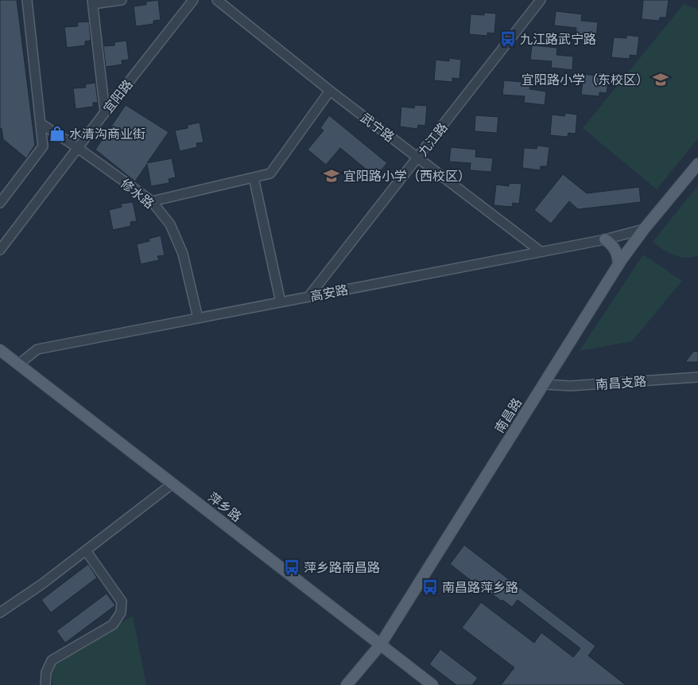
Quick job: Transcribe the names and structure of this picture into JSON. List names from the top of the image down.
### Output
{
  "streets": {
    "main road": ["南昌路", "萍乡路"],
    "street": [
      "宜阳路",
      "武宁路",
      "九江路",
      "修水路",
      "高安路",
      "南昌支路"
    ]
  },
  "crossings": [
    ["宜阳路", "修水路"],
    ["武宁路", "九江路"],
    ["武宁路", "高安路"],
    ["九江路", "高安路"],
    ["修水路", "高安路"],
    ["高安路", "南昌路"],
    ["高安路", "萍乡路"],
    ["南昌支路", "南昌路"],
    ["南昌路", "萍乡路"]
  ],
  "places": {
    "bus stop": ["九江路武宁路", "萍乡路南昌路", "南昌路萍乡路"],
    "school or university": ["宜阳路小学（东校区）", "宜阳路小学（西校区）"],
    "shop": ["水清沟商业街"]
  }
}
